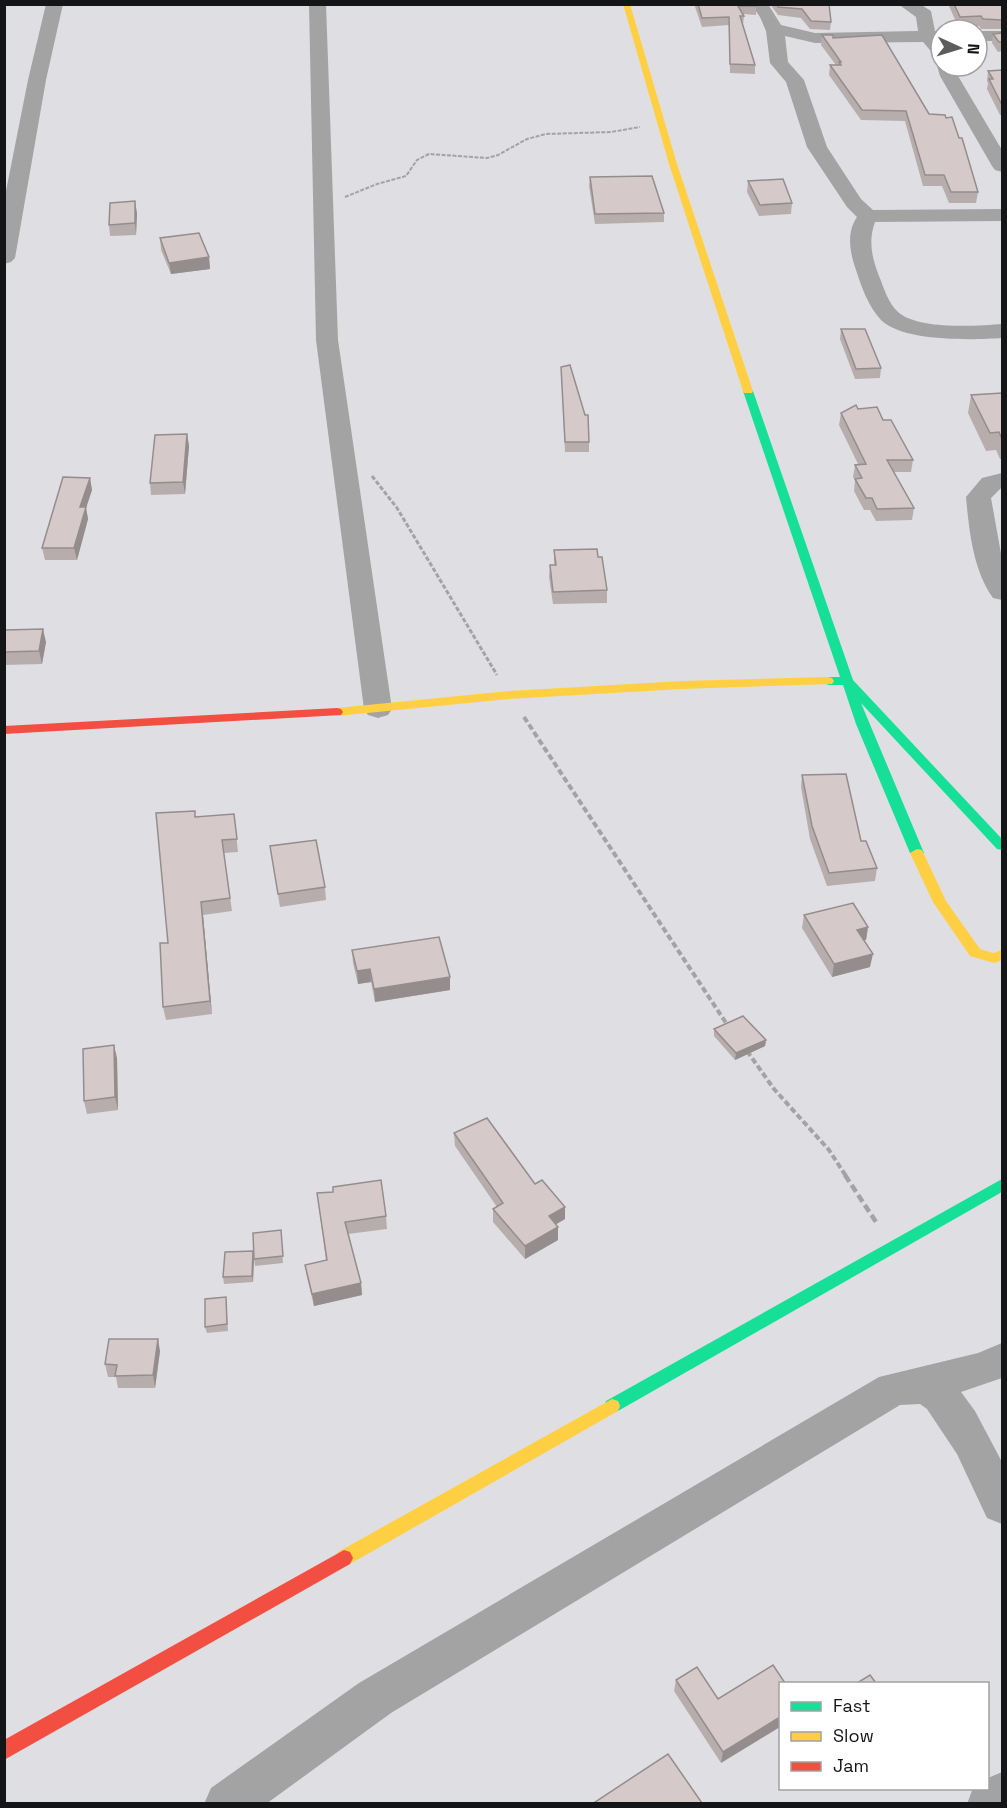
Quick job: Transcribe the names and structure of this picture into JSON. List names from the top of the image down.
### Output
{
  "legend": ["Fast", "Slow", "Jam"],
  "north": "right"
}
